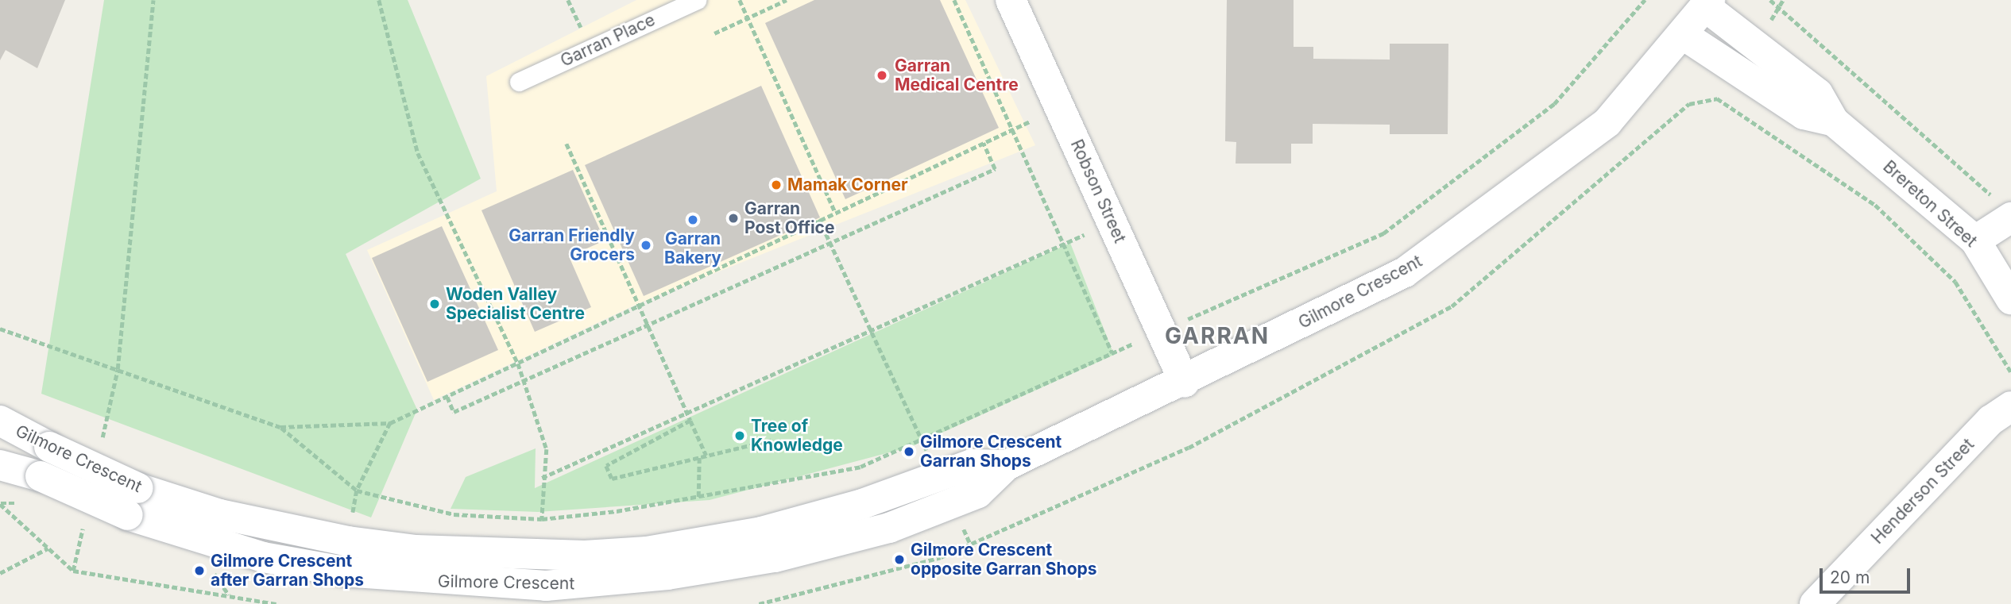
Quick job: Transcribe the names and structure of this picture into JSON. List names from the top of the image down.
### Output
{
  "streets": {
    "street": [
      "Robson Street",
      "Brereton Street",
      "Gilmore Crescent",
      "Henderson Street"
    ],
    "lane": ["Garran Place"]
  },
  "crossings": [
    ["Robson Street", "Gilmore Crescent"],
    ["Brereton Street", "Gilmore Crescent"]
  ],
  "districts": ["GARRAN"],
  "places": [
    "Garran Medical Centre",
    "Mamak Corner",
    "Garran Post Office",
    "Garran Bakery",
    "Garran Friendly Grocers",
    "Woden Valley Specialist Centre",
    "Tree of Knowledge",
    "Gilmore Crescent Garran Shops",
    "Gilmore Crescent opposite Garran Shops",
    "Gilmore Crescent after Garran Shops"
  ],
  "scale_bar": "20 m"
}
